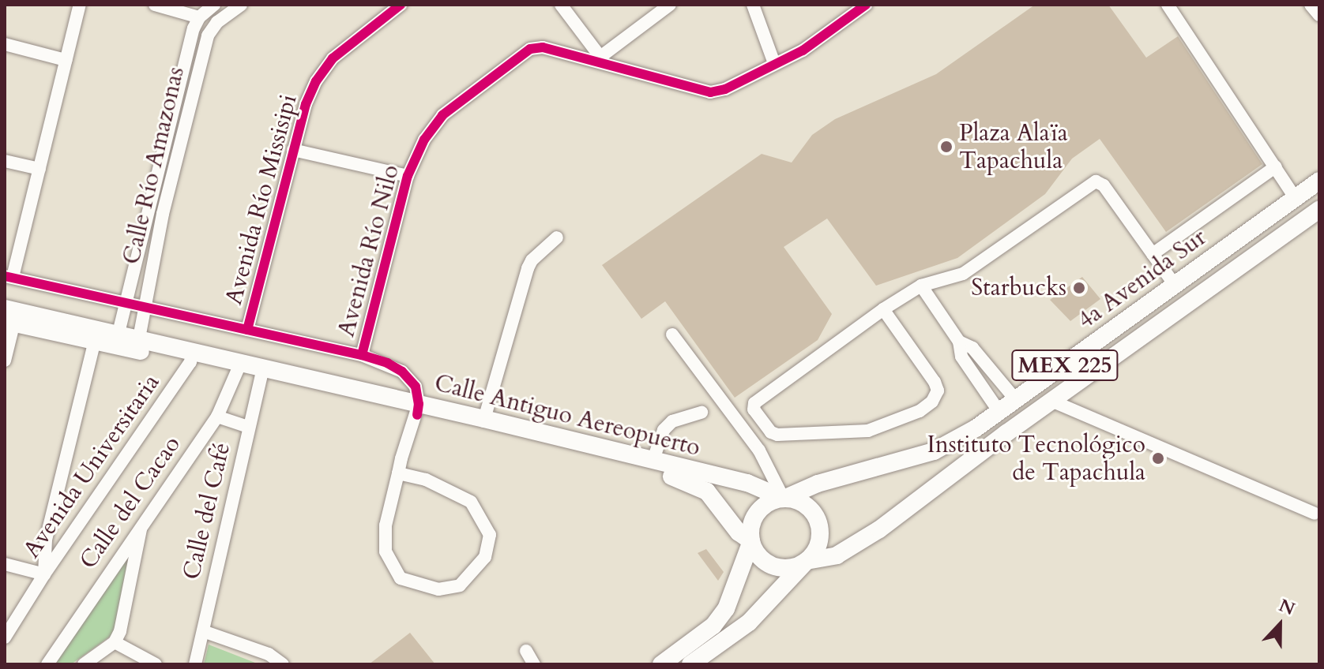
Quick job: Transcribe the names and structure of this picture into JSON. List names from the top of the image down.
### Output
{
  "streets": {
    "main road": ["4a Avenida Sur", "MEX 225", "Calle Antiguo Aereopuerto"],
    "street": [
      "Calle Río Amazonas",
      "Avenida Río Missisipi",
      "Avenida Río Nilo",
      "Avenida Universitaria",
      "Calle del Cacao",
      "Calle del Café"
    ]
  },
  "crossings": [
    ["Calle Río Amazonas", "Calle Antiguo Aereopuerto"],
    ["4a Avenida Sur", "Calle Antiguo Aereopuerto"],
    ["Calle Antiguo Aereopuerto", "Avenida Universitaria"],
    ["Calle Antiguo Aereopuerto", "Calle del Cacao"],
    ["Calle Antiguo Aereopuerto", "Calle del Café"]
  ],
  "places": ["Plaza Alaïa Tapachula", "Starbucks", "Instituto Tecnológico de Tapachula"],
  "north": "top"
}
